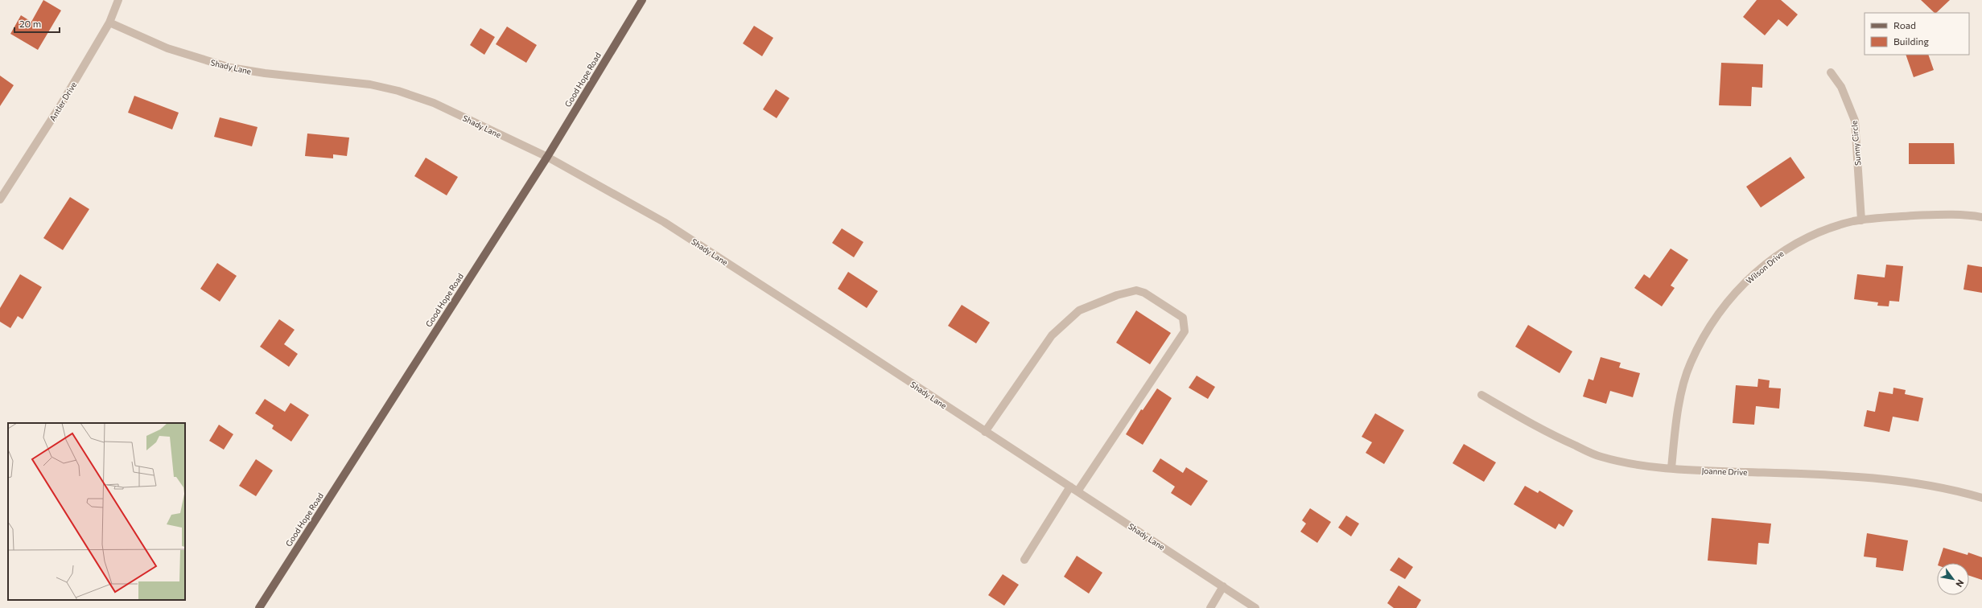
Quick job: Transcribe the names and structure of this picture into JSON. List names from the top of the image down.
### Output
{
  "streets": {
    "main road": ["Good Hope Road"],
    "street": [
      "Shady Lane",
      "Antler Drive",
      "Sunny Circle",
      "Wilson Drive",
      "Joanne Drive"
    ]
  },
  "crossings": [
    ["Shady Lane", "Good Hope Road"],
    ["Shady Lane", "Antler Drive"],
    ["Sunny Circle", "Wilson Drive"],
    ["Wilson Drive", "Joanne Drive"]
  ],
  "legend": ["Road", "Building"],
  "scale_bar": "20 m",
  "north": "bottom right"
}
